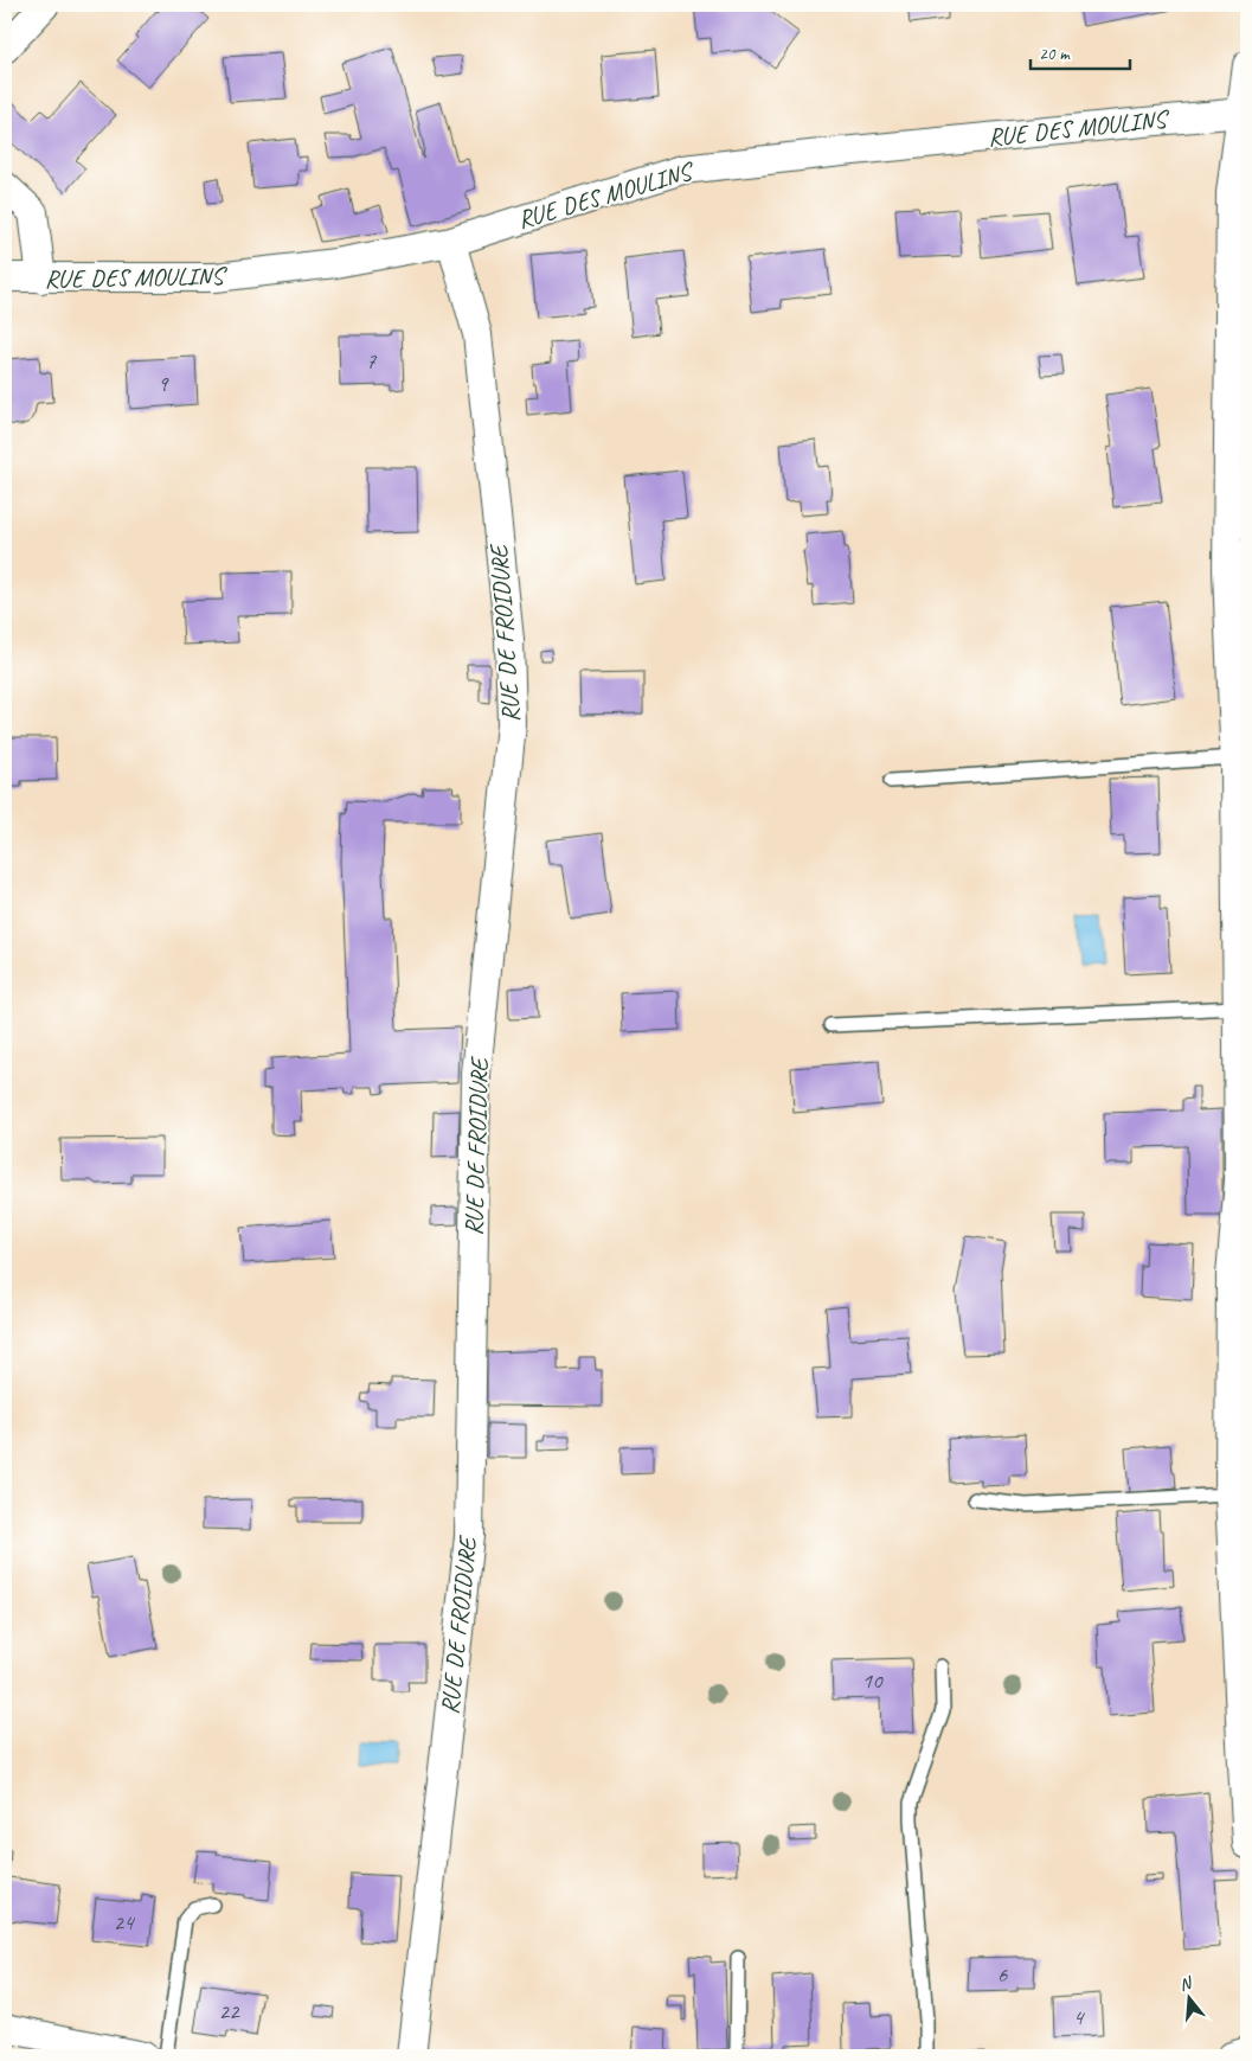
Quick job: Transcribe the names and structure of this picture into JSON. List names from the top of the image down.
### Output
{
  "streets": {
    "street": ["RUE DES MOULINS", "RUE DE FROIDURE"]
  },
  "crossings": [
    ["RUE DES MOULINS", "RUE DE FROIDURE"]
  ],
  "house_numbers": [
    "7",
    "9",
    "10",
    "24",
    "6",
    "22",
    "4"
  ],
  "scale_bar": "20 m",
  "north": "top"
}
